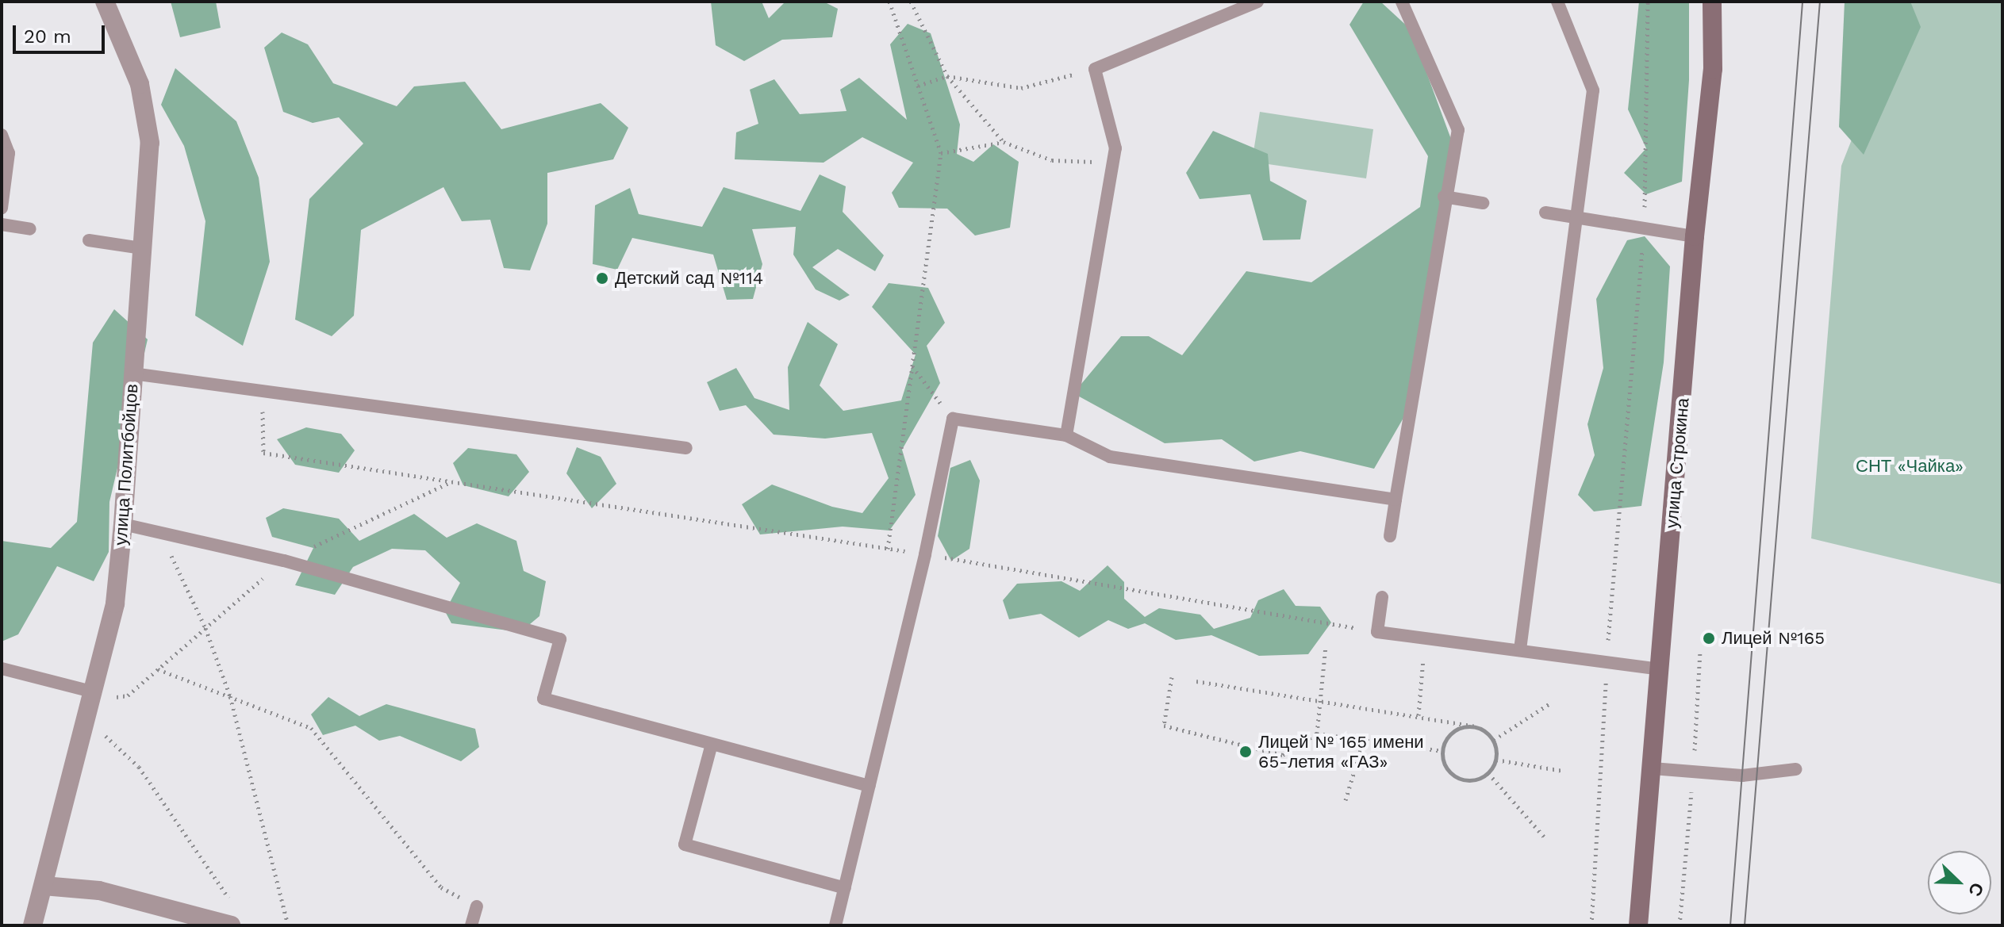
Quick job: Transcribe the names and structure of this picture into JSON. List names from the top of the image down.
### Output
{
  "streets": {
    "street": ["улица Строкина", "улица Политбойцов"]
  },
  "parks": ["СНТ «Чайка»"],
  "places": ["Детский сад №114", "Лицей №165", "Лицей № 165 имени 65-летия «ГАЗ»"],
  "scale_bar": "20 m",
  "north": "bottom right"
}
